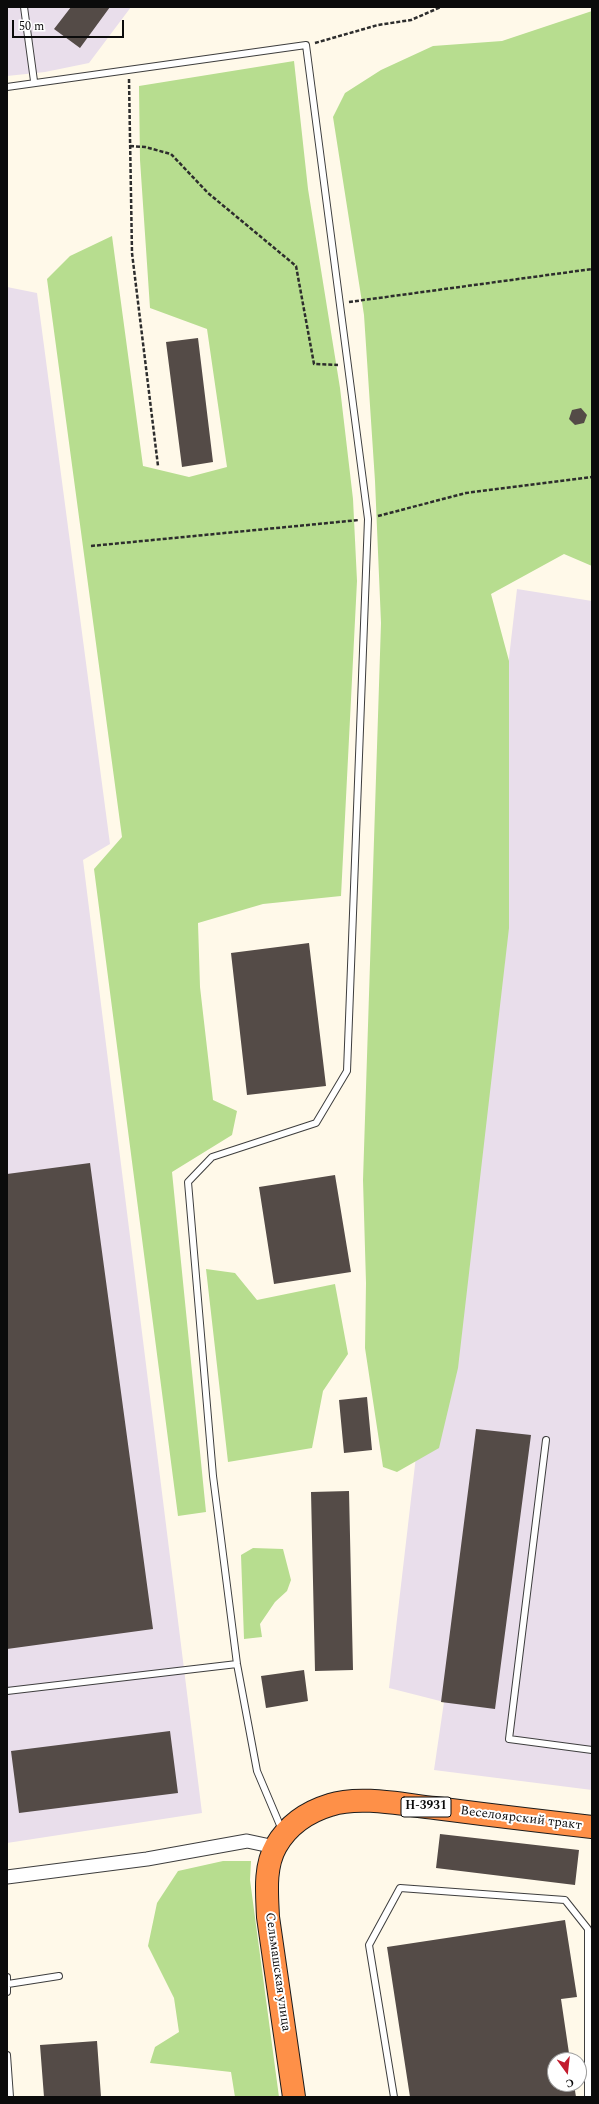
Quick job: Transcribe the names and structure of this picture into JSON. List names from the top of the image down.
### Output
{
  "streets": {
    "highway": ["Н-3931", "Веселоярский тракт", "Сельмашская улица"]
  },
  "crossings": [
    ["Веселоярский тракт", "Сельмашская улица"]
  ],
  "scale_bar": "50 m",
  "north": "bottom"
}
